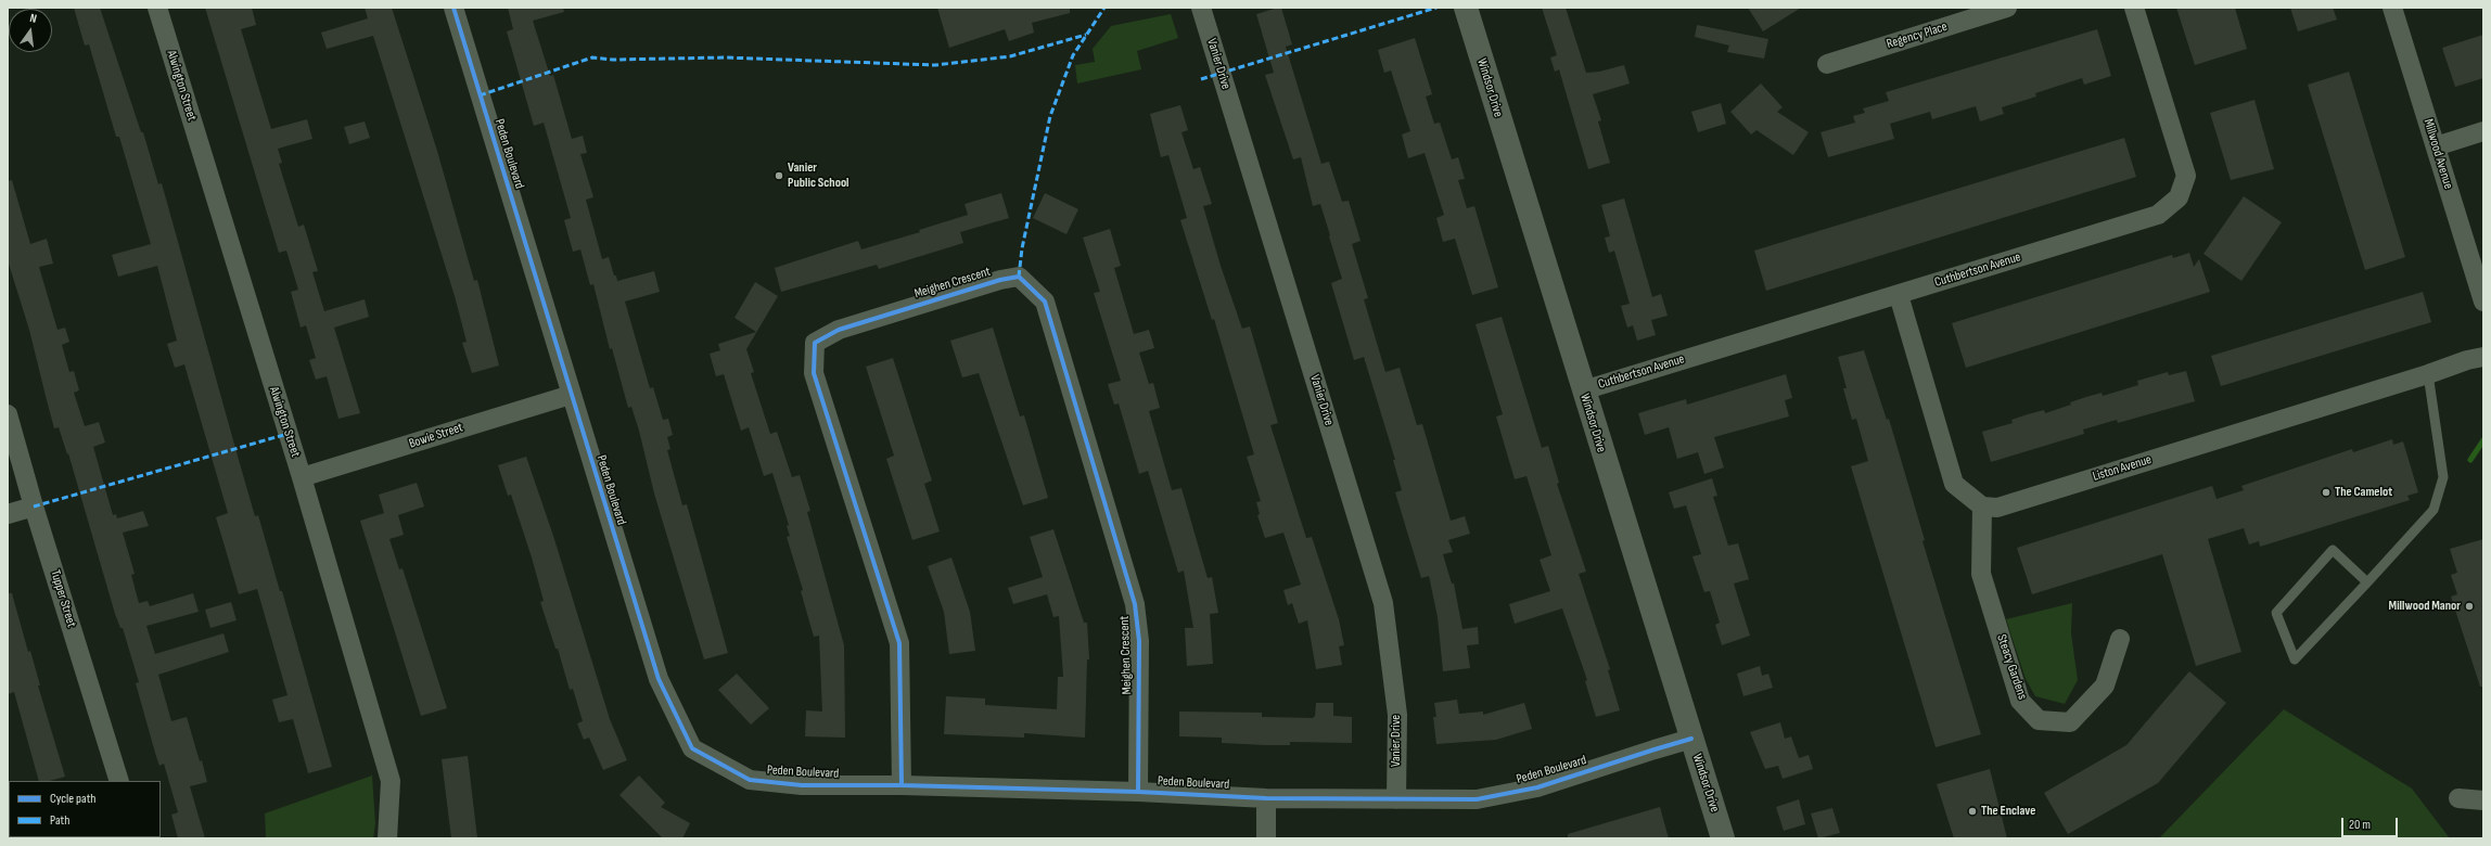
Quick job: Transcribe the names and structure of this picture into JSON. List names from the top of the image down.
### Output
{
  "streets": {
    "street": [
      "Regency Place",
      "Vanier Drive",
      "Alwington Street",
      "Windsor Drive",
      "Peden Boulevard",
      "Millwood Avenue",
      "Cuthbertson Avenue",
      "Meighen Crescent",
      "Bowie Street",
      "Liston Avenue",
      "Tupper Street",
      "Steacy Gardens"
    ]
  },
  "crossings": [
    ["Vanier Drive", "Peden Boulevard"],
    ["Alwington Street", "Bowie Street"],
    ["Windsor Drive", "Peden Boulevard"],
    ["Windsor Drive", "Cuthbertson Avenue"],
    ["Peden Boulevard", "Meighen Crescent"],
    ["Peden Boulevard", "Bowie Street"],
    ["Liston Avenue", "Steacy Gardens"]
  ],
  "places": [
    "Vanier Public School",
    "The Camelot",
    "Millwood Manor",
    "The Enclave"
  ],
  "legend": ["Cycle path", "Path"],
  "scale_bar": "20 m",
  "north": "top"
}
